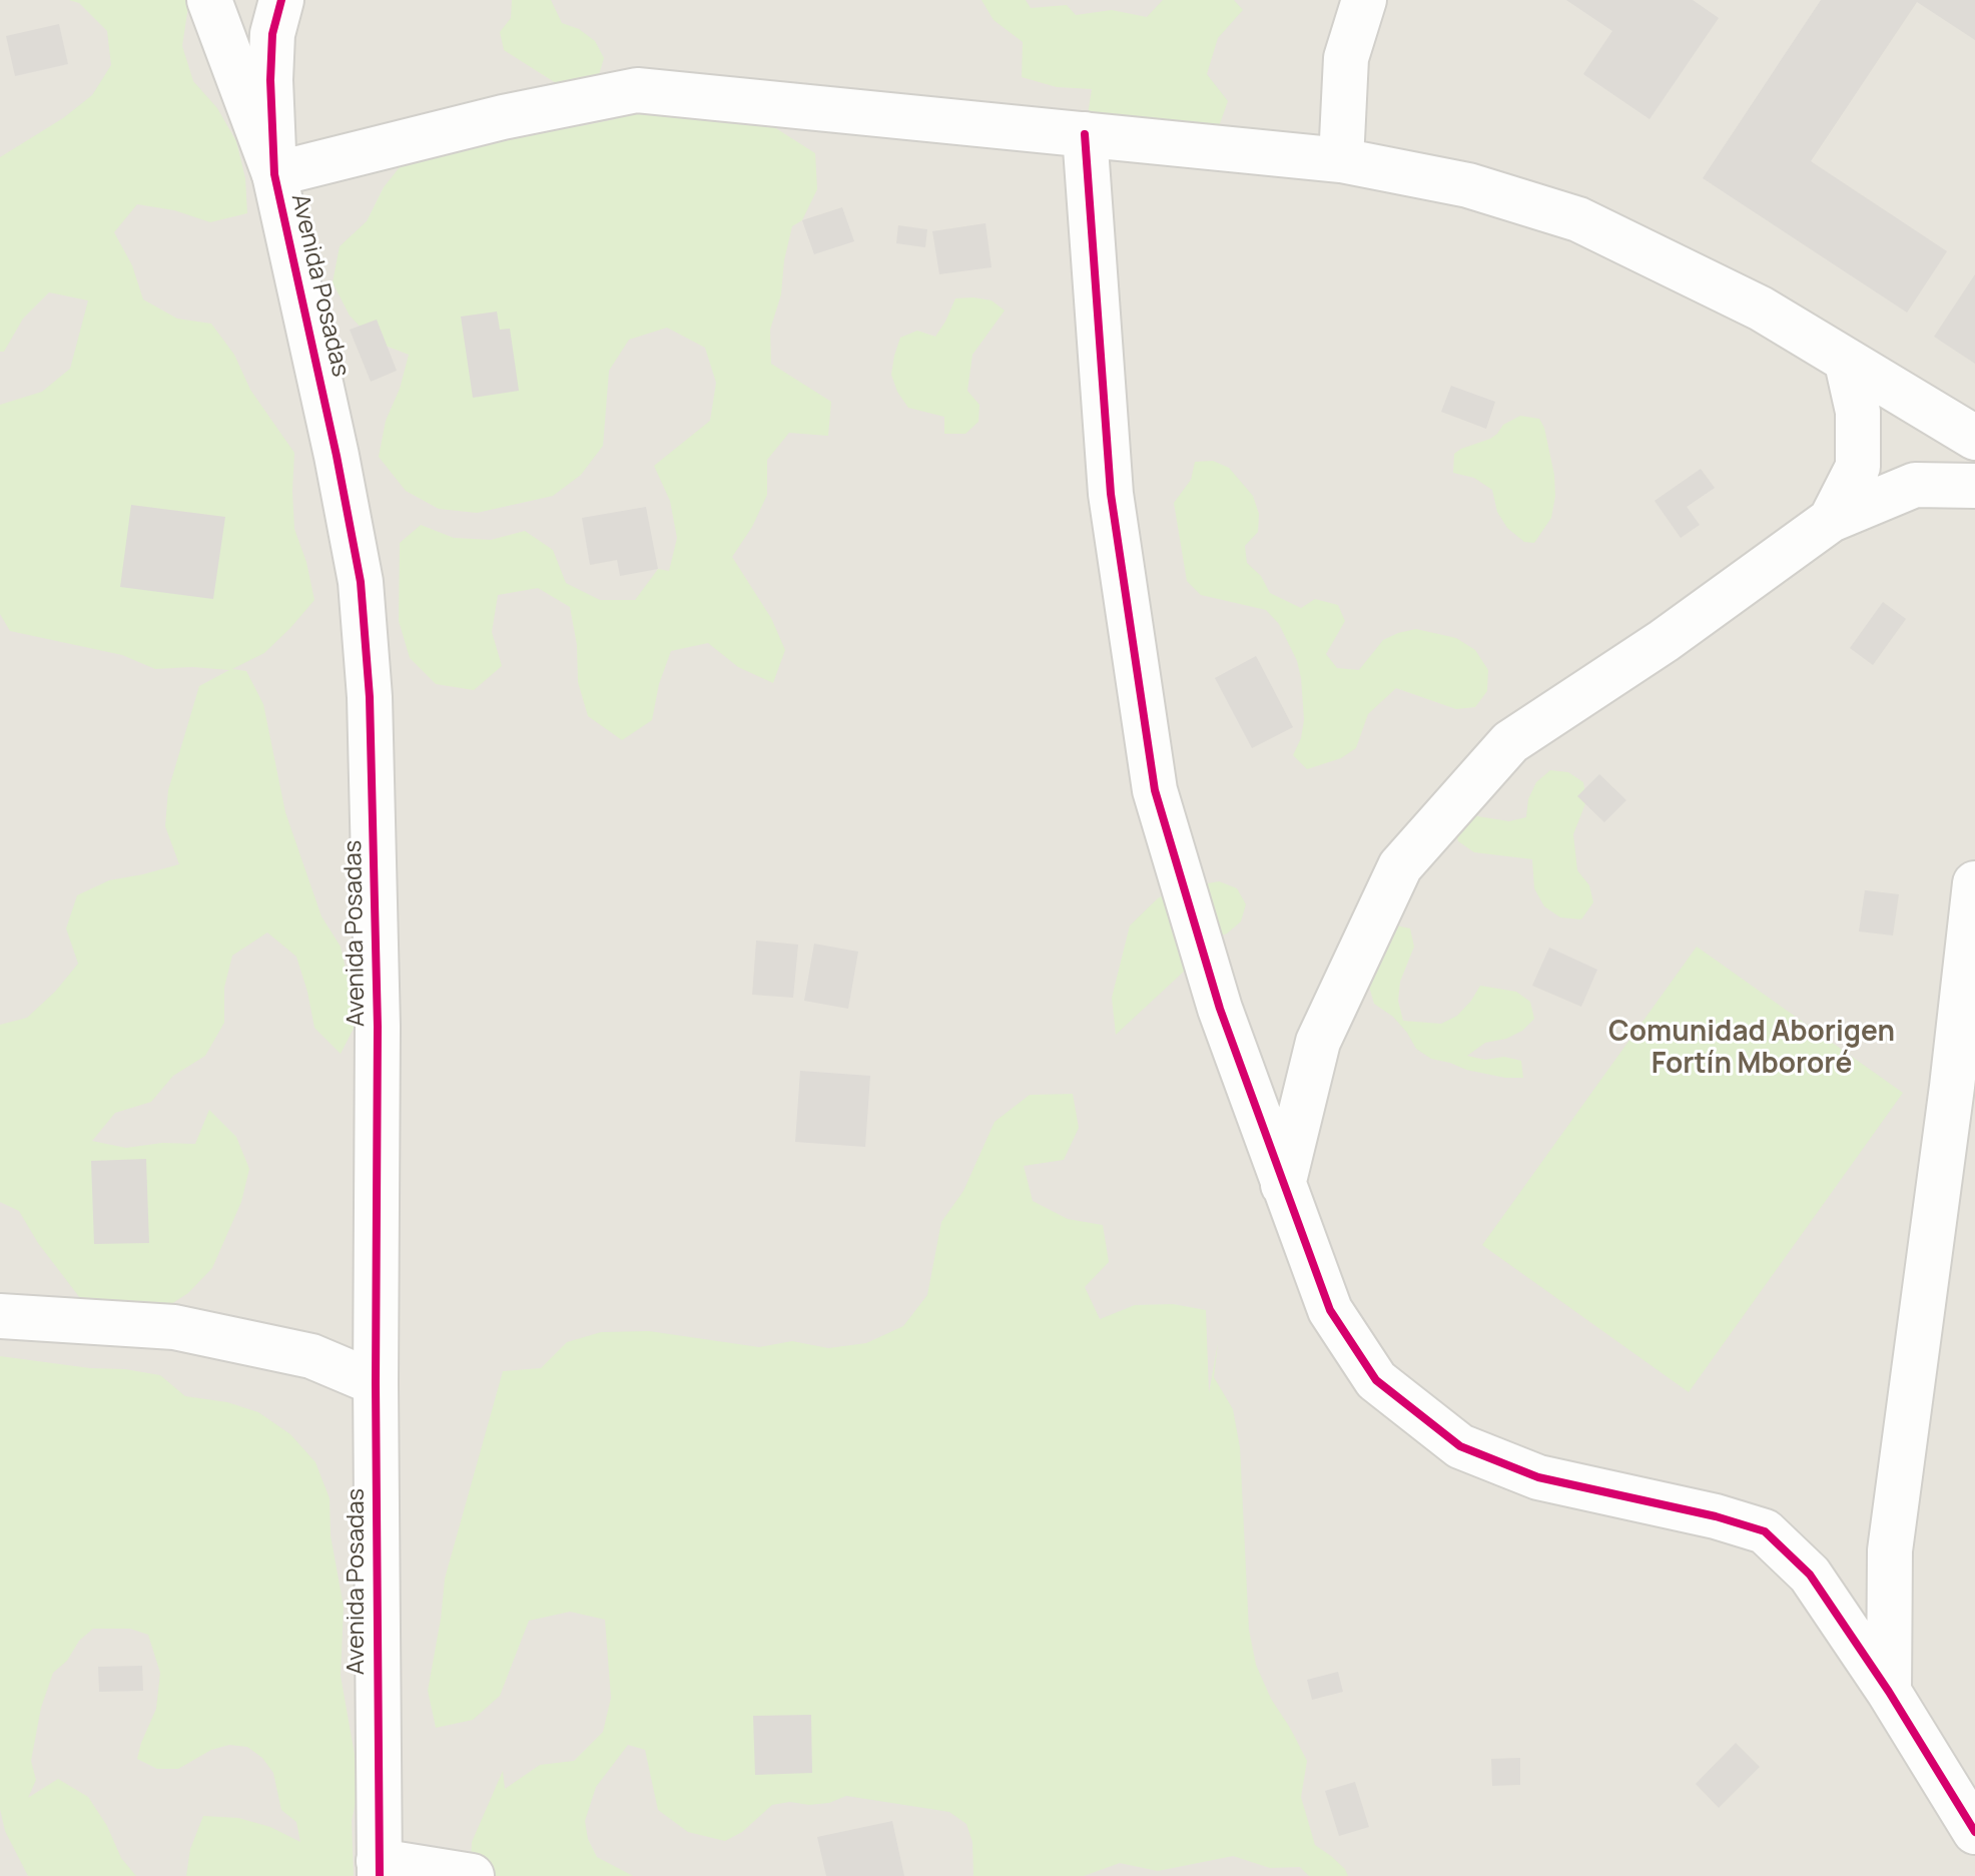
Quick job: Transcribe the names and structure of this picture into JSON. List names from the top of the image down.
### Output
{
  "streets": {
    "street": ["Avenida Posadas"]
  },
  "districts": ["Comunidad Aborigen Fortín Mbororé"]
}
